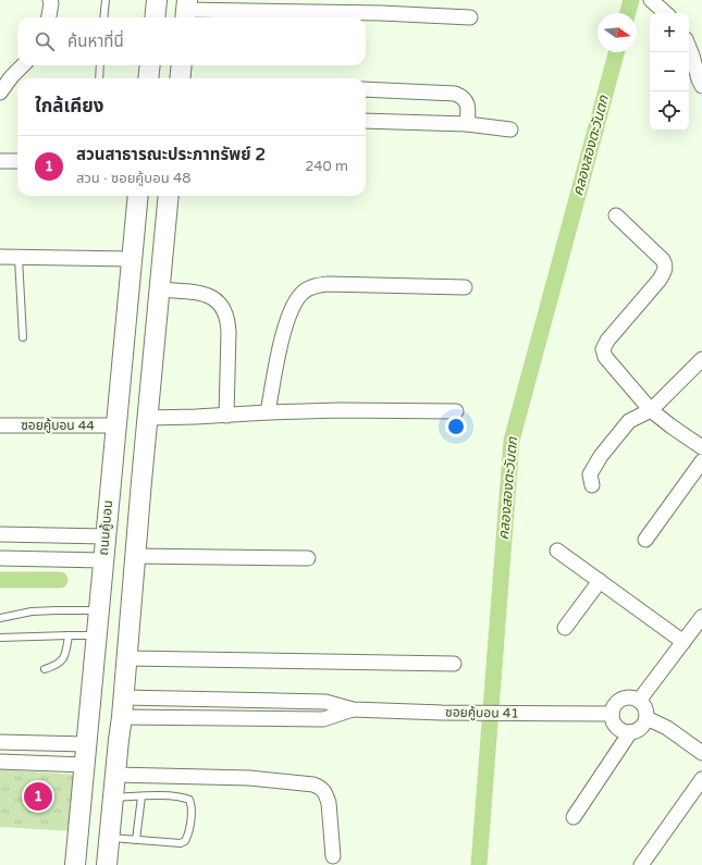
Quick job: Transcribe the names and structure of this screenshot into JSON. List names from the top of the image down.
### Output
{
  "streets": {
    "main road": ["ถนนคู้บอน"],
    "street": ["ซอยคู้บอน 44", "ซอยคู้บอน 41"]
  },
  "crossings": [
    ["ซอยคู้บอน 44", "ถนนคู้บอน"]
  ],
  "water": ["คลองสองตะวันตก"],
  "north": "right",
  "page": {
    "map_buttons": ["+", "−"],
    "search": "ค้นหาที่นี่",
    "heading": "ใกล้เคียง",
    "list": [
      {
        "mark": "1",
        "name": "สวนสาธารณะประภาทรัพย์ 2",
        "note": "สวน · ซอยคู้บอน 48",
        "value": "240 m"
      }
    ],
    "pins": "1"
  }
}
